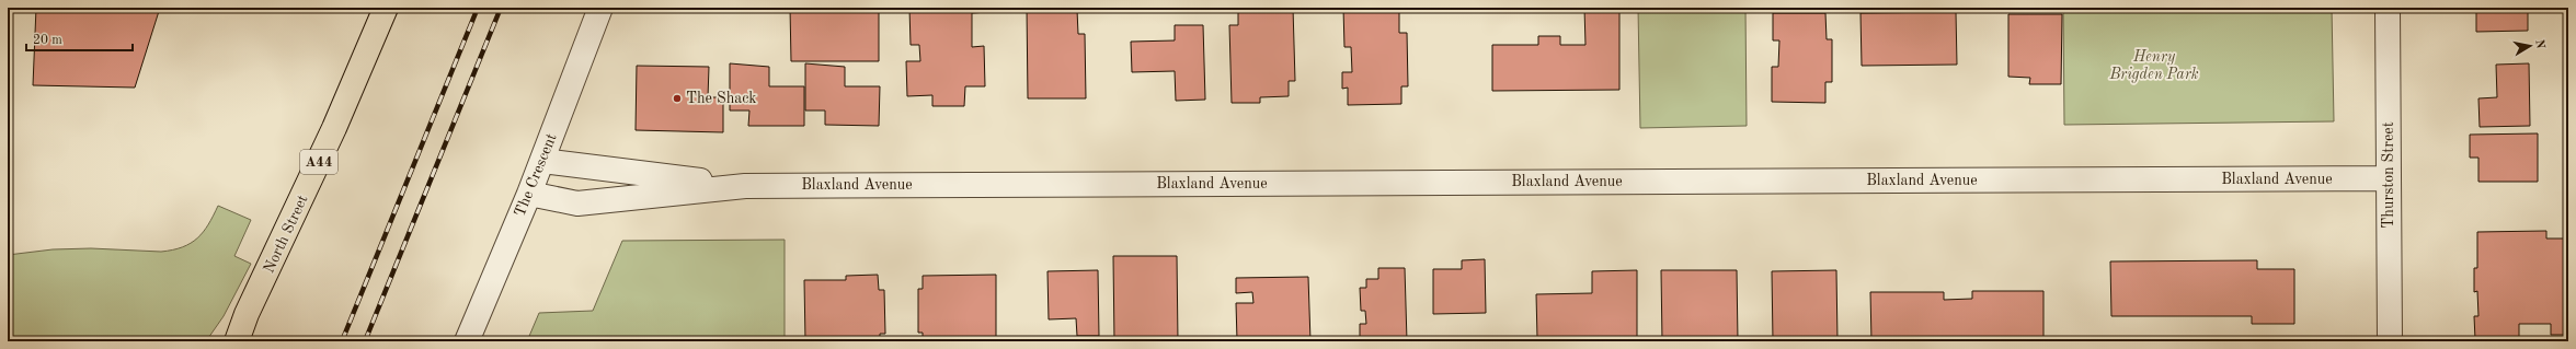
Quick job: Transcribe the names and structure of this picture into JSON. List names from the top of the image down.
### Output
{
  "streets": {
    "highway": ["A44", "North Street"],
    "street": ["The Crescent", "Thurston Street", "Blaxland Avenue"]
  },
  "crossings": [
    ["The Crescent", "Blaxland Avenue"],
    ["Thurston Street", "Blaxland Avenue"]
  ],
  "parks": ["Henry Brigden Park"],
  "places": ["The Shack"],
  "scale_bar": "20 m",
  "north": "right"
}
